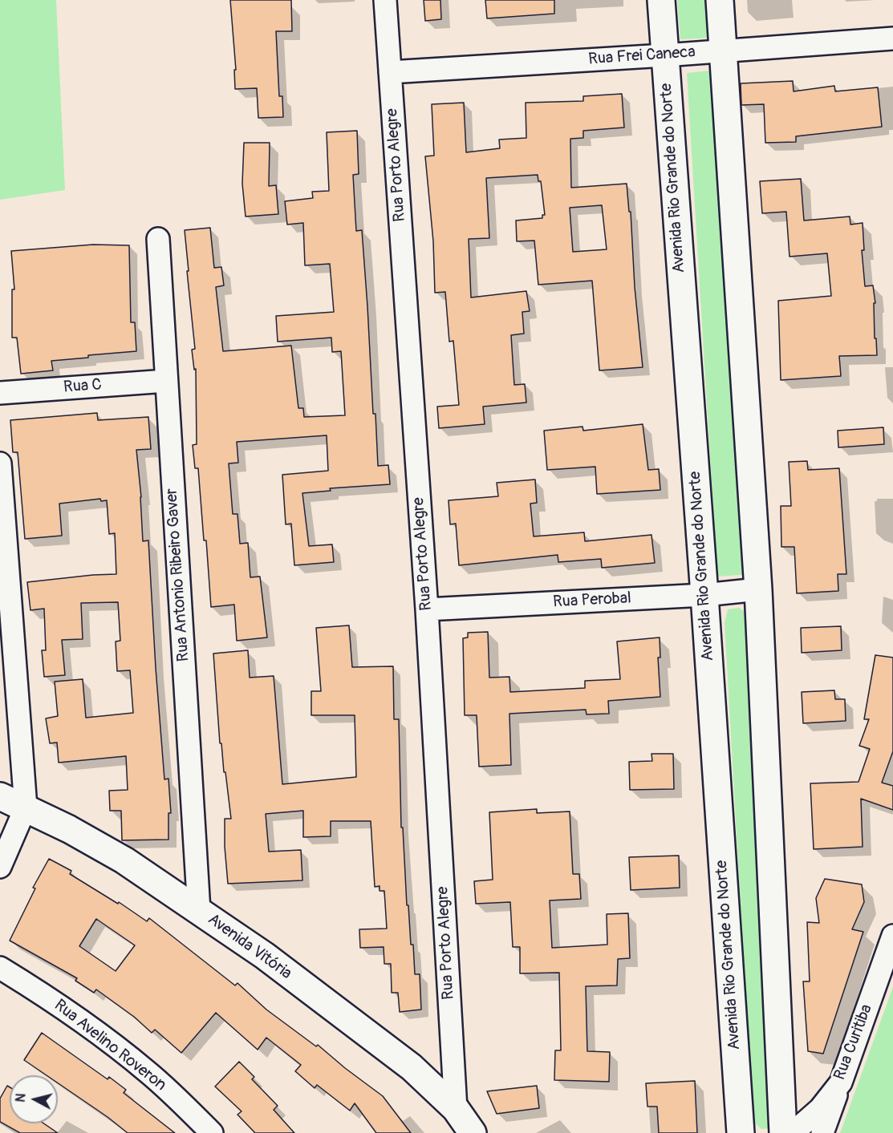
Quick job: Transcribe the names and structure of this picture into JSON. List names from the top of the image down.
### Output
{
  "streets": {
    "main road": ["Avenida Rio Grande do Norte", "Avenida Vitória"],
    "street": [
      "Rua Frei Caneca",
      "Rua Porto Alegre",
      "Rua C",
      "Rua Antonio Ribeiro Gaver",
      "Rua Perobal",
      "Rua Curitiba",
      "Rua Avelino Roveron"
    ]
  },
  "crossings": [
    ["Rua Frei Caneca", "Rua Porto Alegre"],
    ["Rua Frei Caneca", "Avenida Rio Grande do Norte"],
    ["Rua Porto Alegre", "Rua Perobal"],
    ["Rua Porto Alegre", "Avenida Vitória"],
    ["Avenida Rio Grande do Norte", "Rua Perobal"],
    ["Rua C", "Rua Antonio Ribeiro Gaver"],
    ["Rua Antonio Ribeiro Gaver", "Avenida Vitória"]
  ],
  "north": "left"
}
